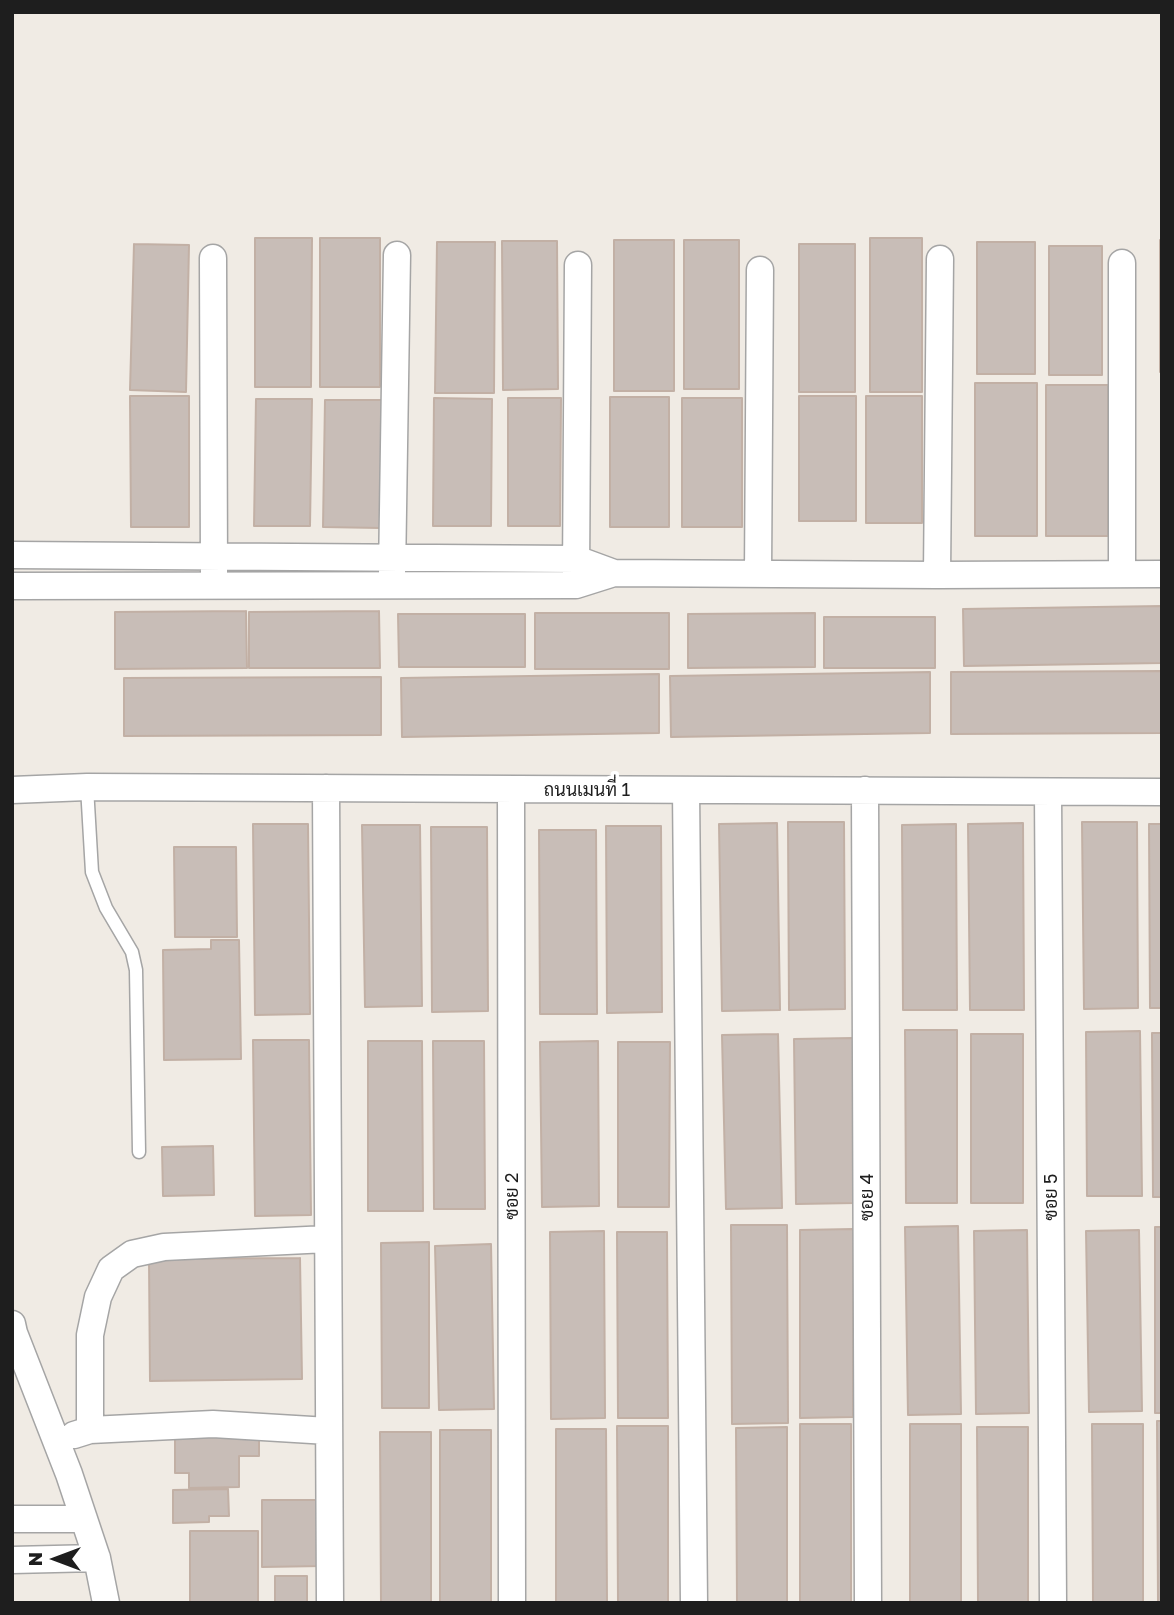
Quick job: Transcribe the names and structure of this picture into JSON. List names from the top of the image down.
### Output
{
  "streets": {
    "street": [
      "ถนนเมนที่ 1",
      "ซอย 2",
      "ซอย 4",
      "ซอย 5"
    ]
  },
  "crossings": [
    ["ถนนเมนที่ 1", "ซอย 2"],
    ["ถนนเมนที่ 1", "ซอย 4"],
    ["ถนนเมนที่ 1", "ซอย 5"]
  ],
  "north": "left"
}
